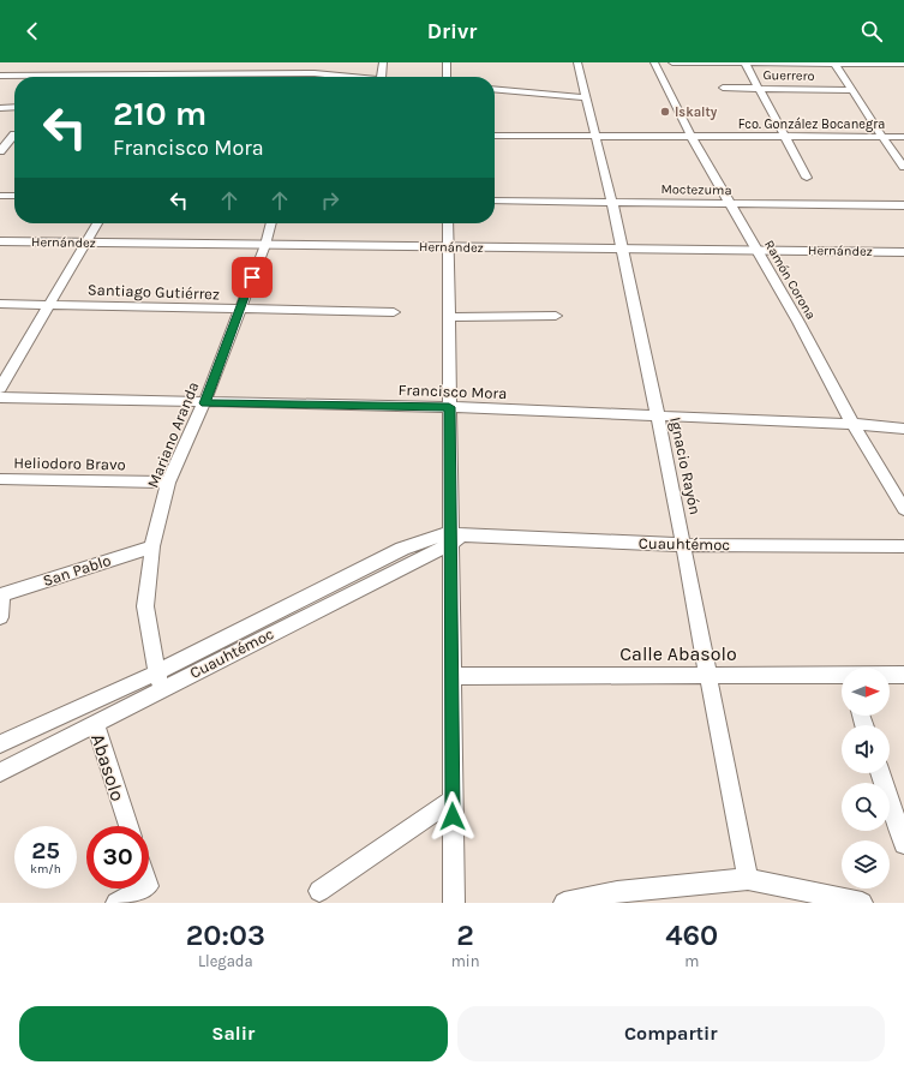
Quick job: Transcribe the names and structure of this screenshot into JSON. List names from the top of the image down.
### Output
{
  "streets": {
    "street": [
      "Guerrero",
      "Fco. González Bocanegra",
      "Moctezuma",
      "Hernández",
      "Ramón Corona",
      "Santiago Gutiérrez",
      "Francisco Mora",
      "Mariano Aranda",
      "Heliodoro Bravo",
      "Ignacio Rayón",
      "Cuauhtémoc",
      "San Pablo",
      "Calle Abasolo",
      "Abasolo"
    ]
  },
  "crossings": [
    ["Fco. González Bocanegra", "Ramón Corona"],
    ["Fco. González Bocanegra", "Ignacio Rayón"],
    ["Moctezuma", "Ramón Corona"],
    ["Moctezuma", "Ignacio Rayón"],
    ["Hernández", "Ramón Corona"],
    ["Hernández", "Mariano Aranda"],
    ["Hernández", "Ignacio Rayón"],
    ["Ramón Corona", "Francisco Mora"],
    ["Santiago Gutiérrez", "Mariano Aranda"],
    ["Francisco Mora", "Mariano Aranda"],
    ["Francisco Mora", "Ignacio Rayón"],
    ["Mariano Aranda", "Heliodoro Bravo"],
    ["Mariano Aranda", "Cuauhtémoc"],
    ["Mariano Aranda", "San Pablo"],
    ["Ignacio Rayón", "Cuauhtémoc"],
    ["Ignacio Rayón", "Calle Abasolo"],
    ["Cuauhtémoc", "Abasolo"]
  ],
  "places": ["Iskalty"],
  "north": "right",
  "page": {
    "header": "Drivr",
    "turn": ["210 m", "Francisco Mora"],
    "speed": "25 km/h",
    "limit": "30",
    "eta": [
      "20:03",
      "Llegada",
      "2",
      "min",
      "460",
      "m"
    ],
    "buttons": ["Salir", "Compartir"]
  }
}
